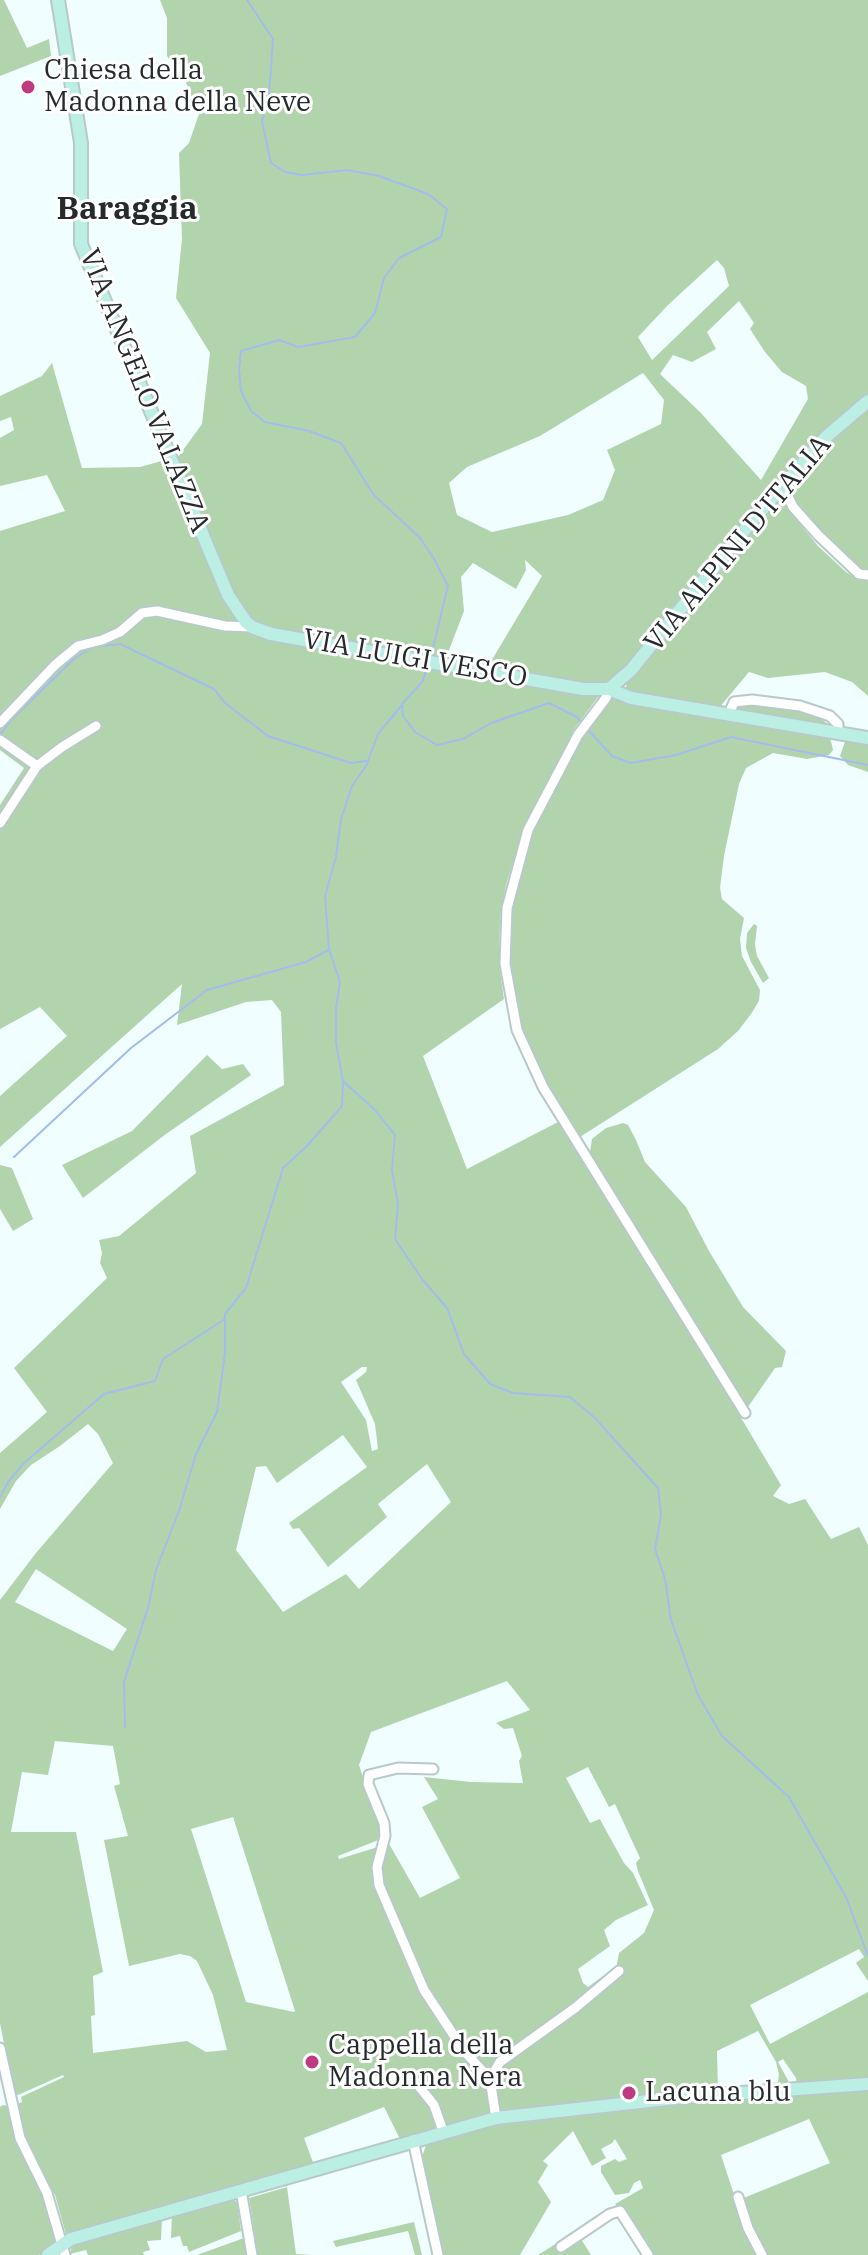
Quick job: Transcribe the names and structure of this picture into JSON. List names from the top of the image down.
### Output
{
  "streets": {
    "street": ["VIA ANGELO VALAZZA", "VIA ALPINI D'ITALIA", "VIA LUIGI VESCO"]
  },
  "crossings": [
    ["VIA ANGELO VALAZZA", "VIA LUIGI VESCO"],
    ["VIA ALPINI D'ITALIA", "VIA LUIGI VESCO"]
  ],
  "districts": ["Baraggia"],
  "places": ["Chiesa della Madonna della Neve", "Cappella della Madonna Nera", "Lacuna blu"]
}
